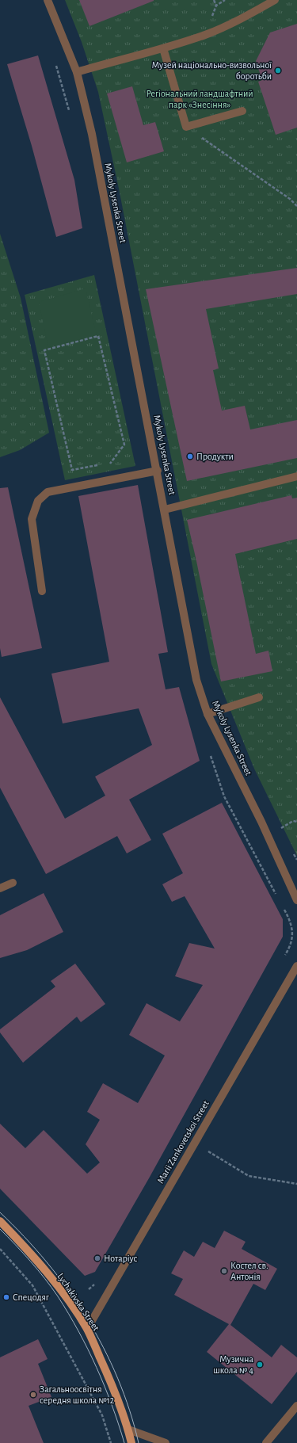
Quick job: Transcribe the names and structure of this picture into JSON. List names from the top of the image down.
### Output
{
  "streets": {
    "main road": ["Lychakivska Street"],
    "street": ["Mykoly Lysenka Street", "Marii Zankovetskoi Street"]
  },
  "crossings": [
    ["Marii Zankovetskoi Street", "Lychakivska Street"]
  ],
  "parks": ["Регіональний ландшафтний парк «Знесіння»"],
  "places": [
    "Музей національно-визвольної боротьби",
    "Продукти",
    "Нотаріус",
    "Костел св. Антонія",
    "Спецодяг",
    "Музична школа № 4",
    "Загальноосвітня середня школа №12"
  ]
}
